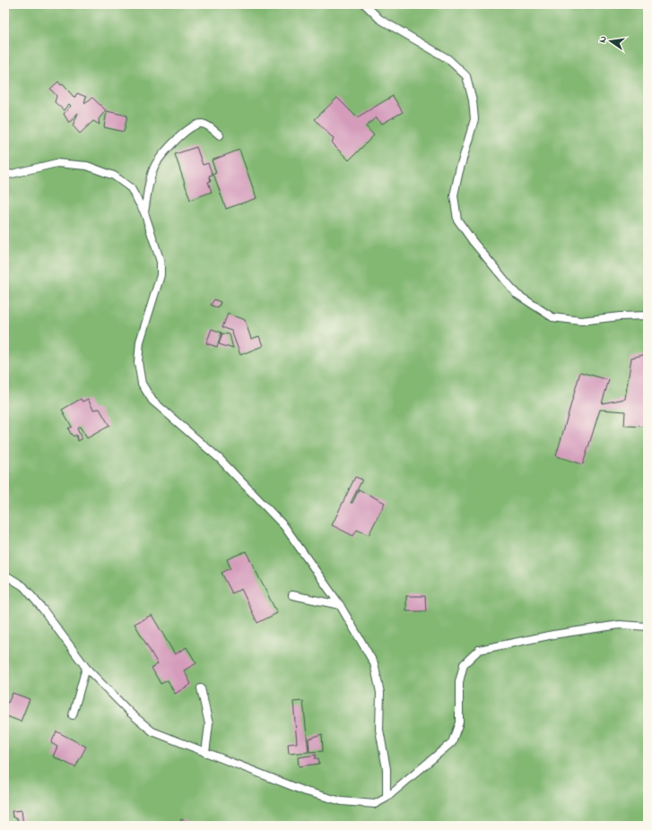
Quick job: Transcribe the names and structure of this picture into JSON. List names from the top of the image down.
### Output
{
  "north": "left"
}
